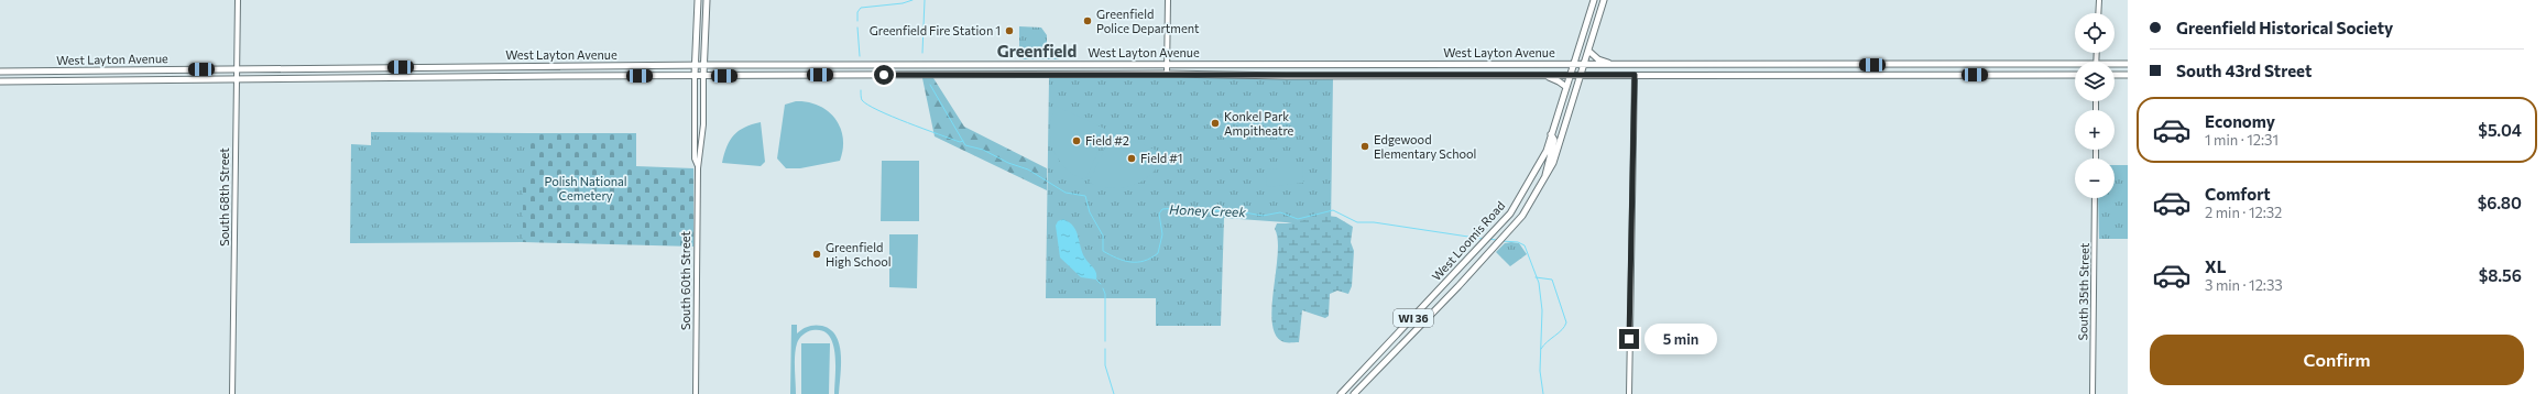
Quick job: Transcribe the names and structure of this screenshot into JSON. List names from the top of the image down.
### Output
{
  "streets": {
    "main road": [
      "West Layton Avenue",
      "West Loomis Road",
      "South 60th Street",
      "WI 36"
    ],
    "street": ["South 68th Street", "South 35th Street"]
  },
  "crossings": [
    ["West Layton Avenue", "South 68th Street"],
    ["West Layton Avenue", "West Loomis Road"],
    ["West Layton Avenue", "South 60th Street"]
  ],
  "districts": ["Greenfield"],
  "water": ["Honey Creek"],
  "parks": ["Polish National Cemetery"],
  "places": [
    "Greenfield Police Department",
    "Greenfield Fire Station 1",
    "Konkel Park Ampitheatre",
    "Field #2",
    "Edgewood Elementary School",
    "Field #1",
    "Greenfield High School"
  ],
  "page": {
    "banner": ["Greenfield Historical Society", "South 43rd Street"],
    "map_buttons": ["+", "−"],
    "list": [
      {
        "name": "Economy",
        "note": "1 min · 12:31",
        "value": "$5.04"
      },
      {
        "name": "Comfort",
        "note": "2 min · 12:32",
        "value": "$6.80"
      },
      {
        "name": "XL",
        "note": "3 min · 12:33",
        "value": "$8.56"
      }
    ],
    "bubble": "5 min",
    "buttons": "Confirm"
  }
}
